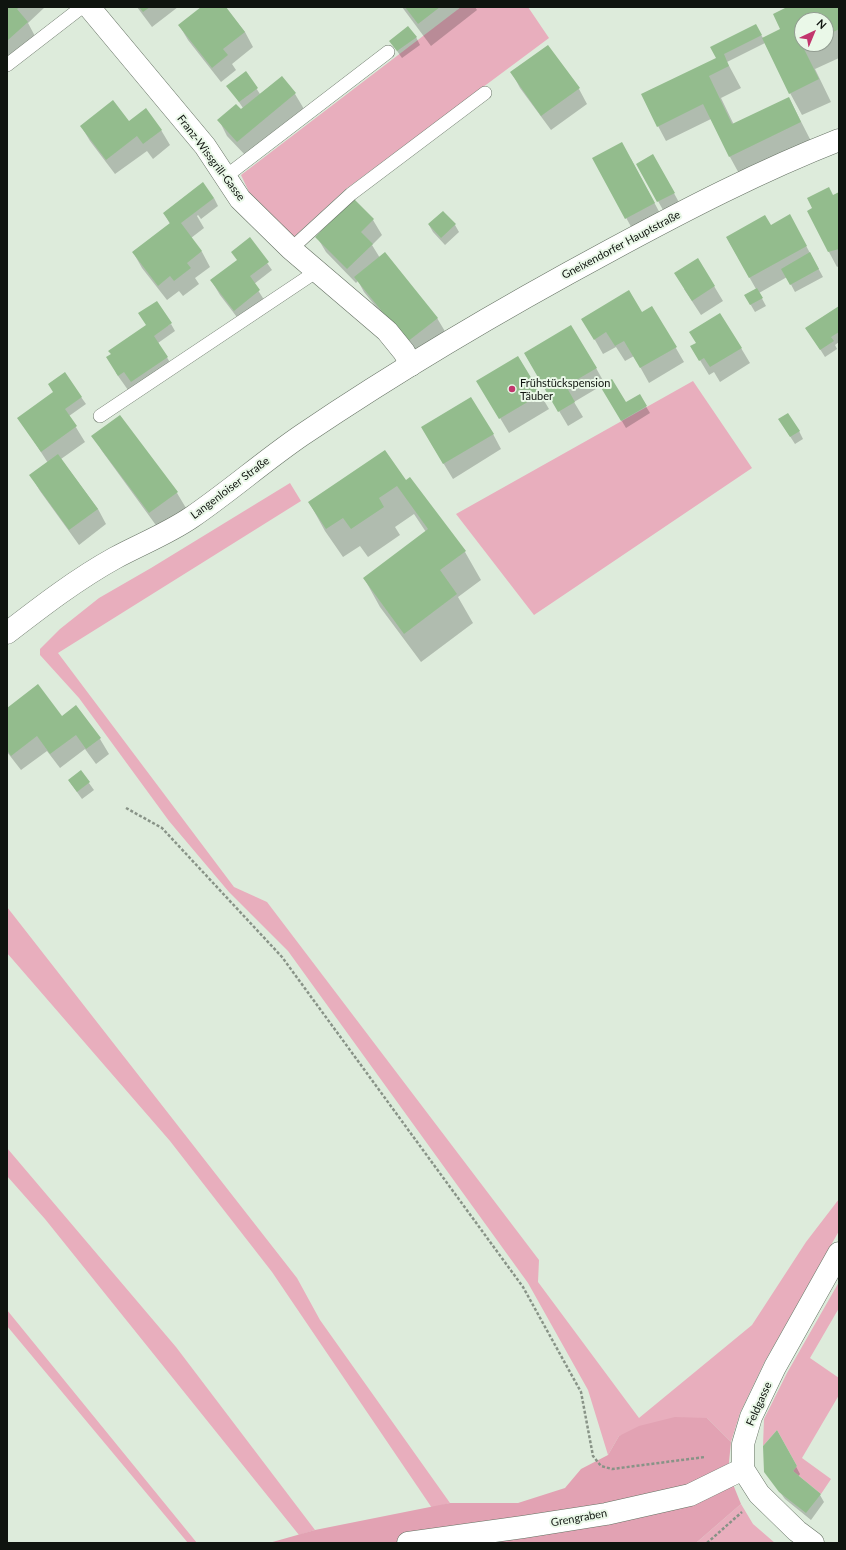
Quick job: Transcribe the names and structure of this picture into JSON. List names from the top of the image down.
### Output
{
  "streets": {
    "street": [
      "Franz-Wissgrill-Gasse",
      "Gneixendorfer Hauptstraße",
      "Langenloiser Straße",
      "Feldgasse",
      "Grengraben"
    ]
  },
  "crossings": [
    ["Franz-Wissgrill-Gasse", "Gneixendorfer Hauptstraße"],
    ["Franz-Wissgrill-Gasse", "Langenloiser Straße"],
    ["Gneixendorfer Hauptstraße", "Langenloiser Straße"],
    ["Feldgasse", "Grengraben"]
  ],
  "places": ["Frühstückspension Täuber"],
  "north": "top right"
}
